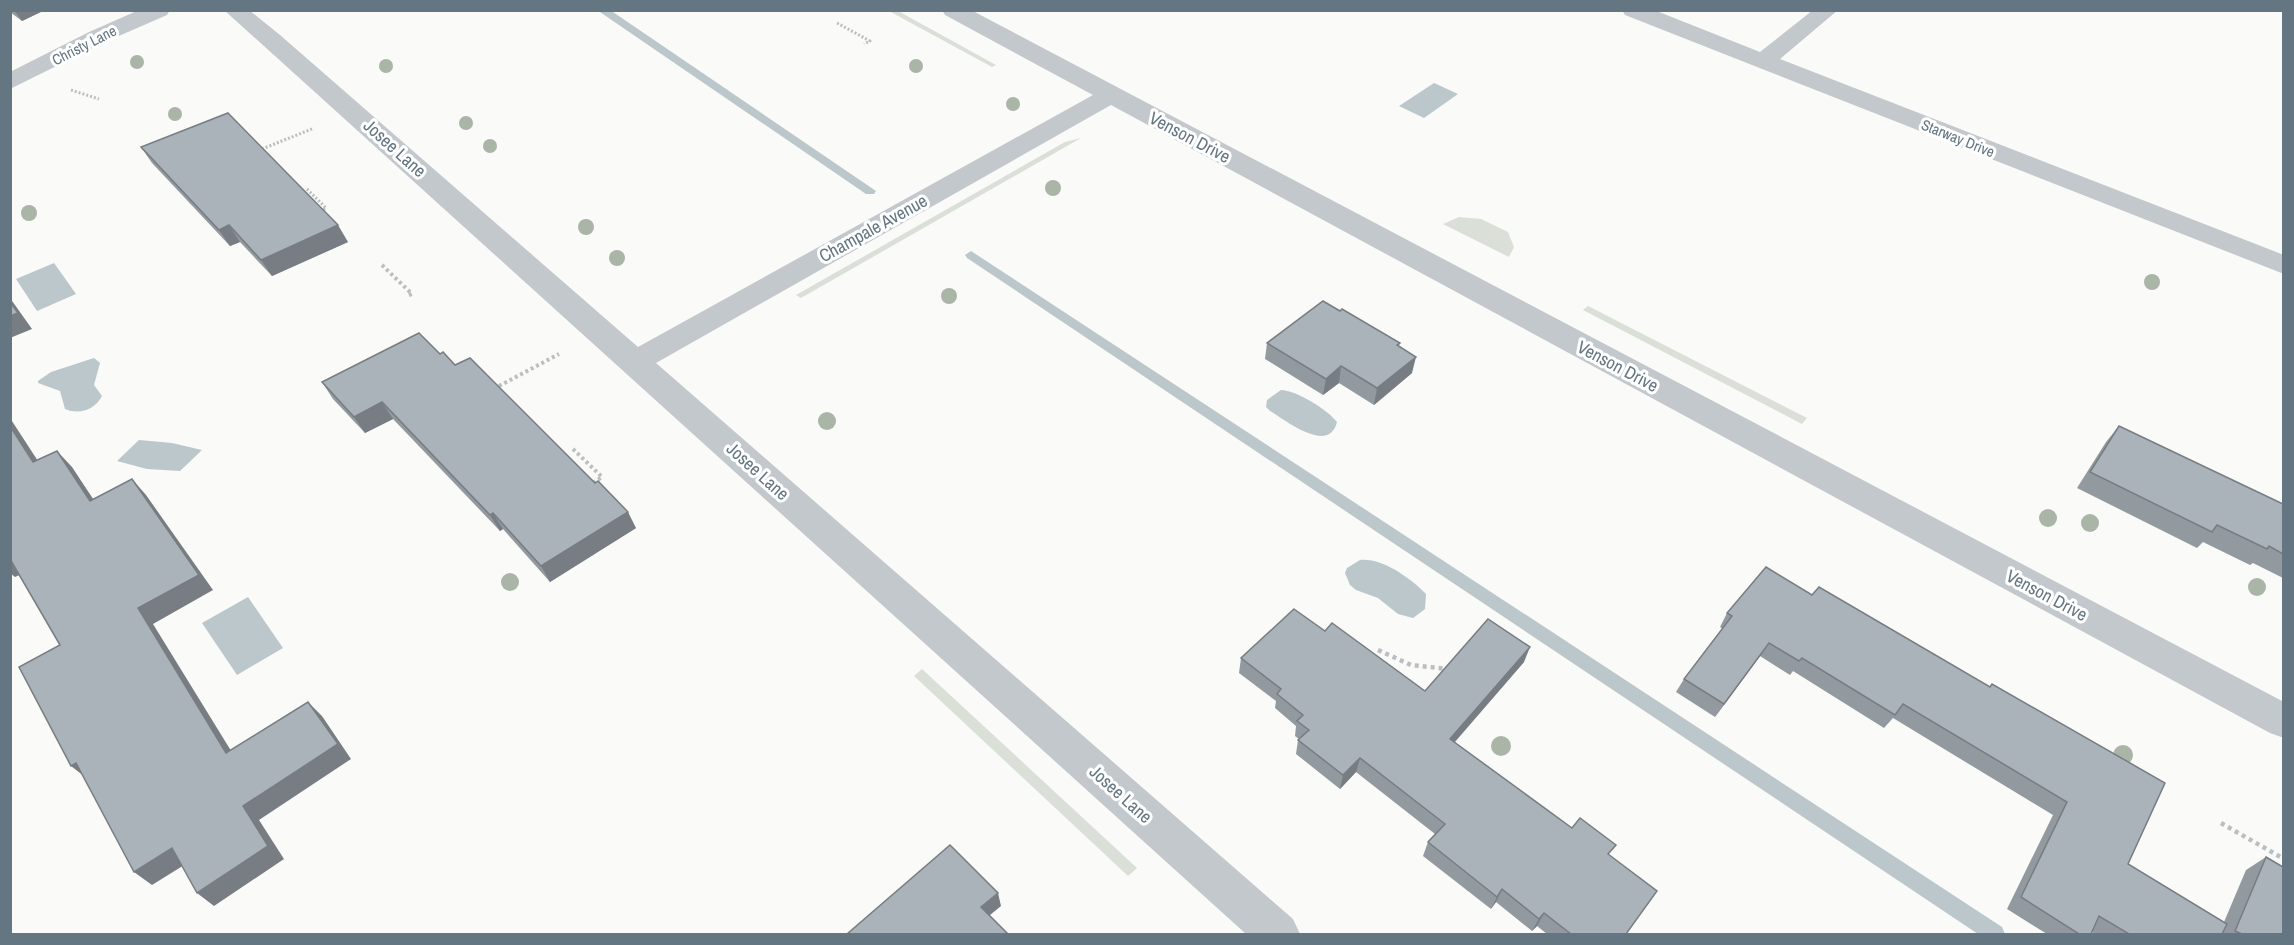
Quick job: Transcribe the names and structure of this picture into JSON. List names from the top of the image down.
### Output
{
  "streets": {
    "street": [
      "Christy Lane",
      "Venson Drive",
      "Starway Drive",
      "Josee Lane",
      "Champale Avenue"
    ]
  },
  "crossings": [
    ["Venson Drive", "Champale Avenue"],
    ["Josee Lane", "Champale Avenue"]
  ]
}
